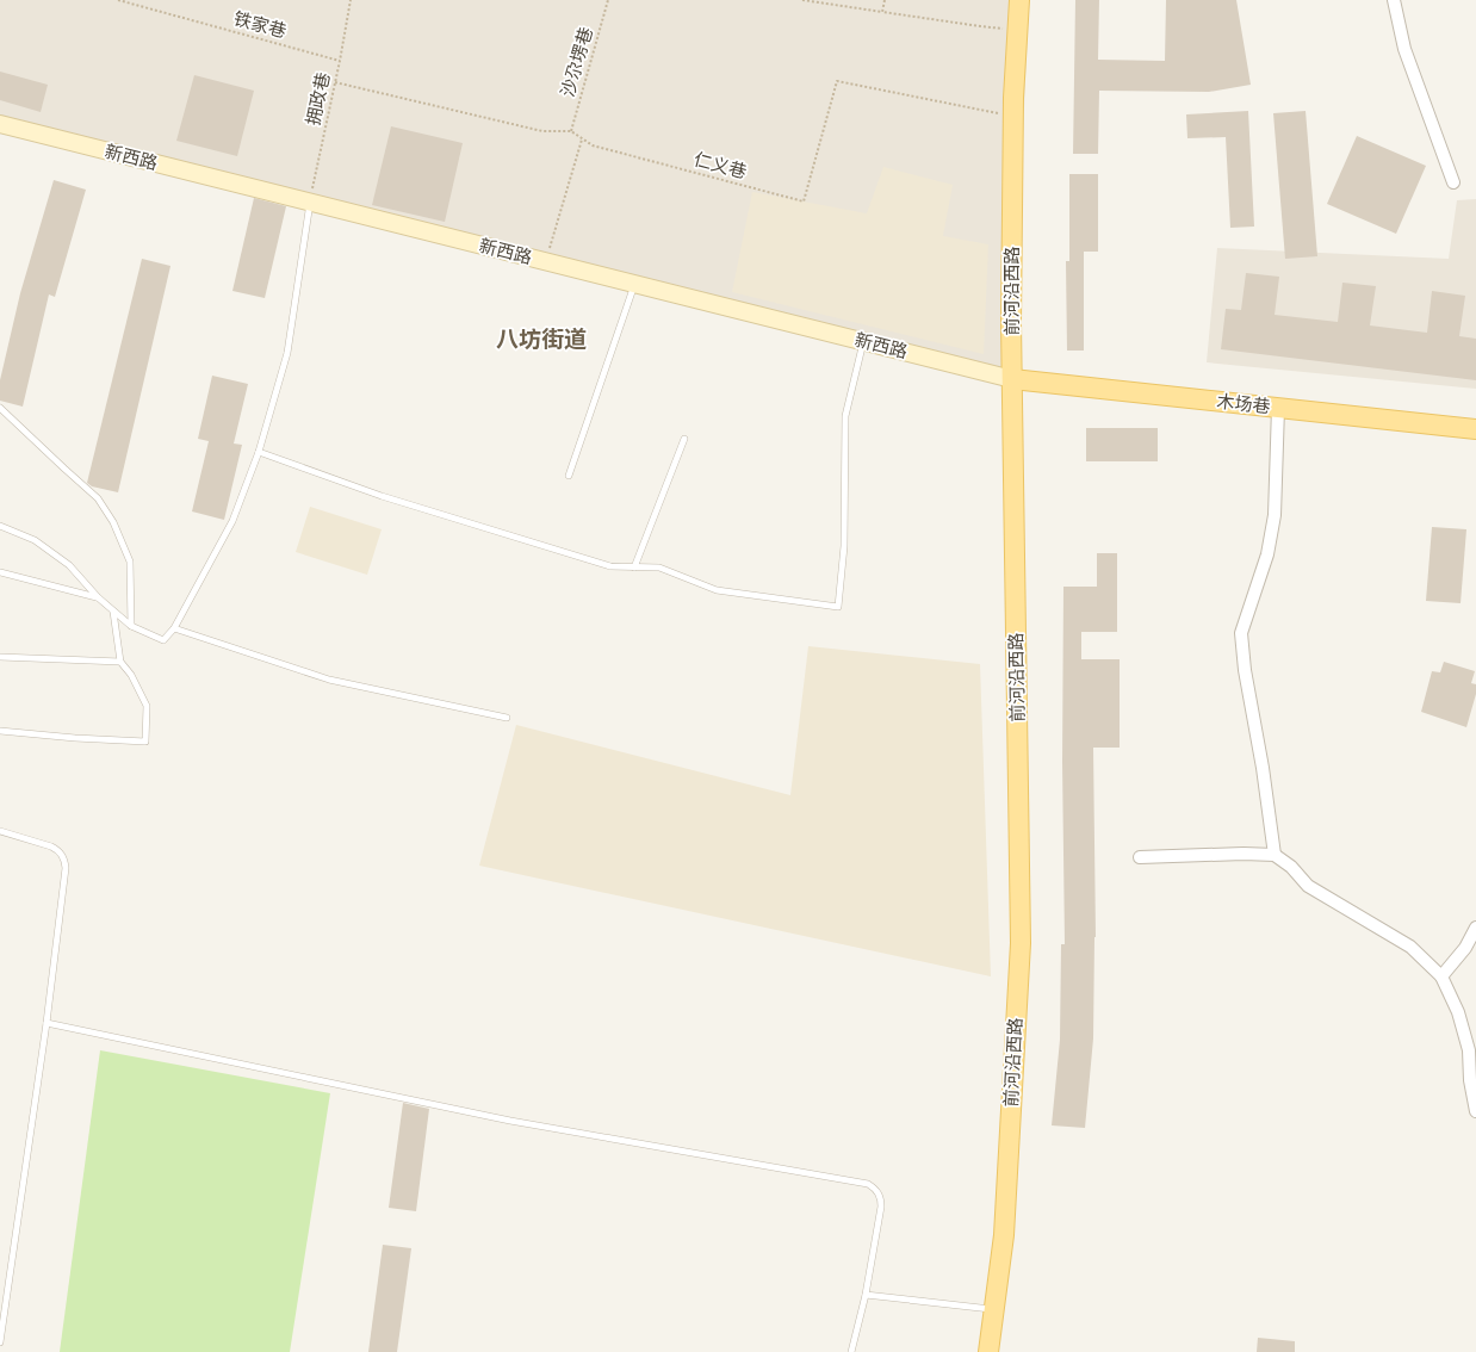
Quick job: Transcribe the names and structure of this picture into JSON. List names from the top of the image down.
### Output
{
  "streets": {
    "main road": ["新西路", "前河沿西路", "木场巷"],
    "path": [
      "铁家巷",
      "沙尕塄巷",
      "拥政巷",
      "仁义巷"
    ]
  },
  "crossings": [
    ["铁家巷", "拥政巷"],
    ["沙尕塄巷", "仁义巷"],
    ["拥政巷", "新西路"],
    ["新西路", "前河沿西路"],
    ["新西路", "木场巷"],
    ["仁义巷", "前河沿西路"],
    ["前河沿西路", "木场巷"]
  ],
  "districts": ["八坊街道"]
}
